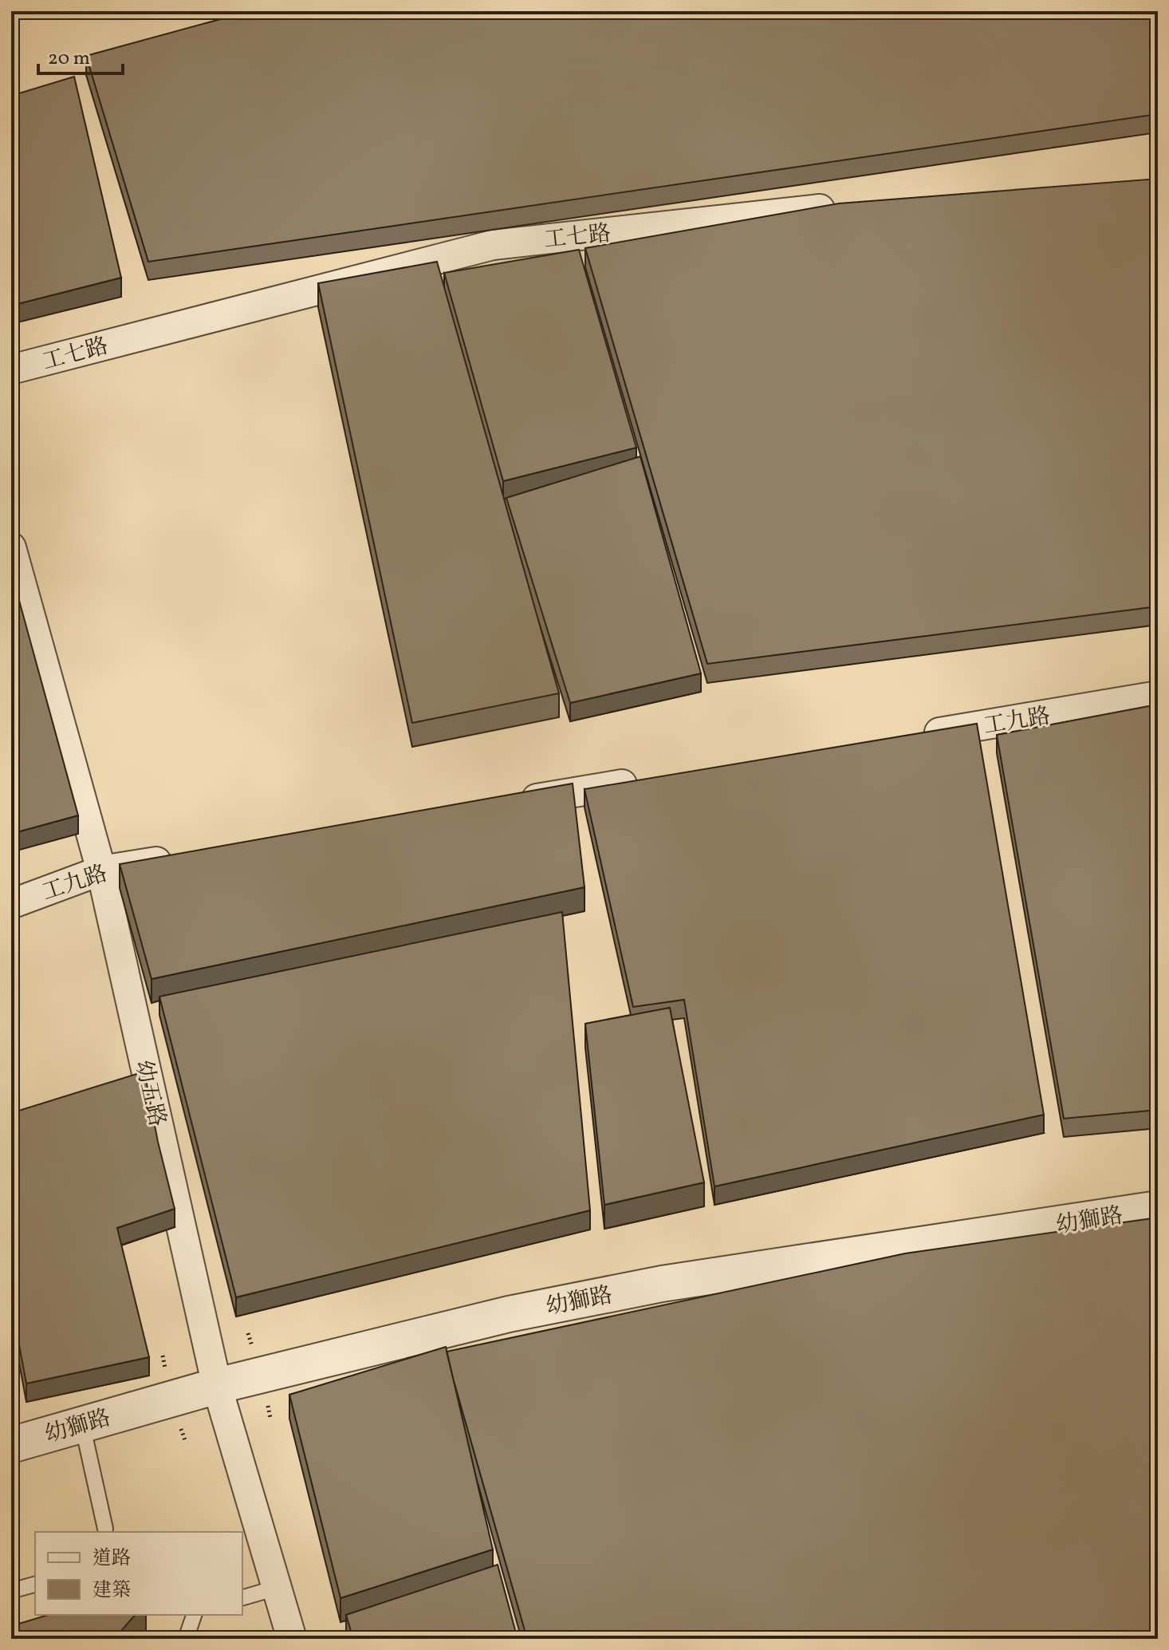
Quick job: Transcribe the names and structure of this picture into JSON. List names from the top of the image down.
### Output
{
  "streets": {
    "street": [
      "工七路",
      "工九路",
      "幼五路",
      "幼獅路"
    ]
  },
  "crossings": [
    ["工九路", "幼五路"],
    ["幼五路", "幼獅路"]
  ],
  "legend": ["道路", "建築"],
  "scale_bar": "20 m"
}
